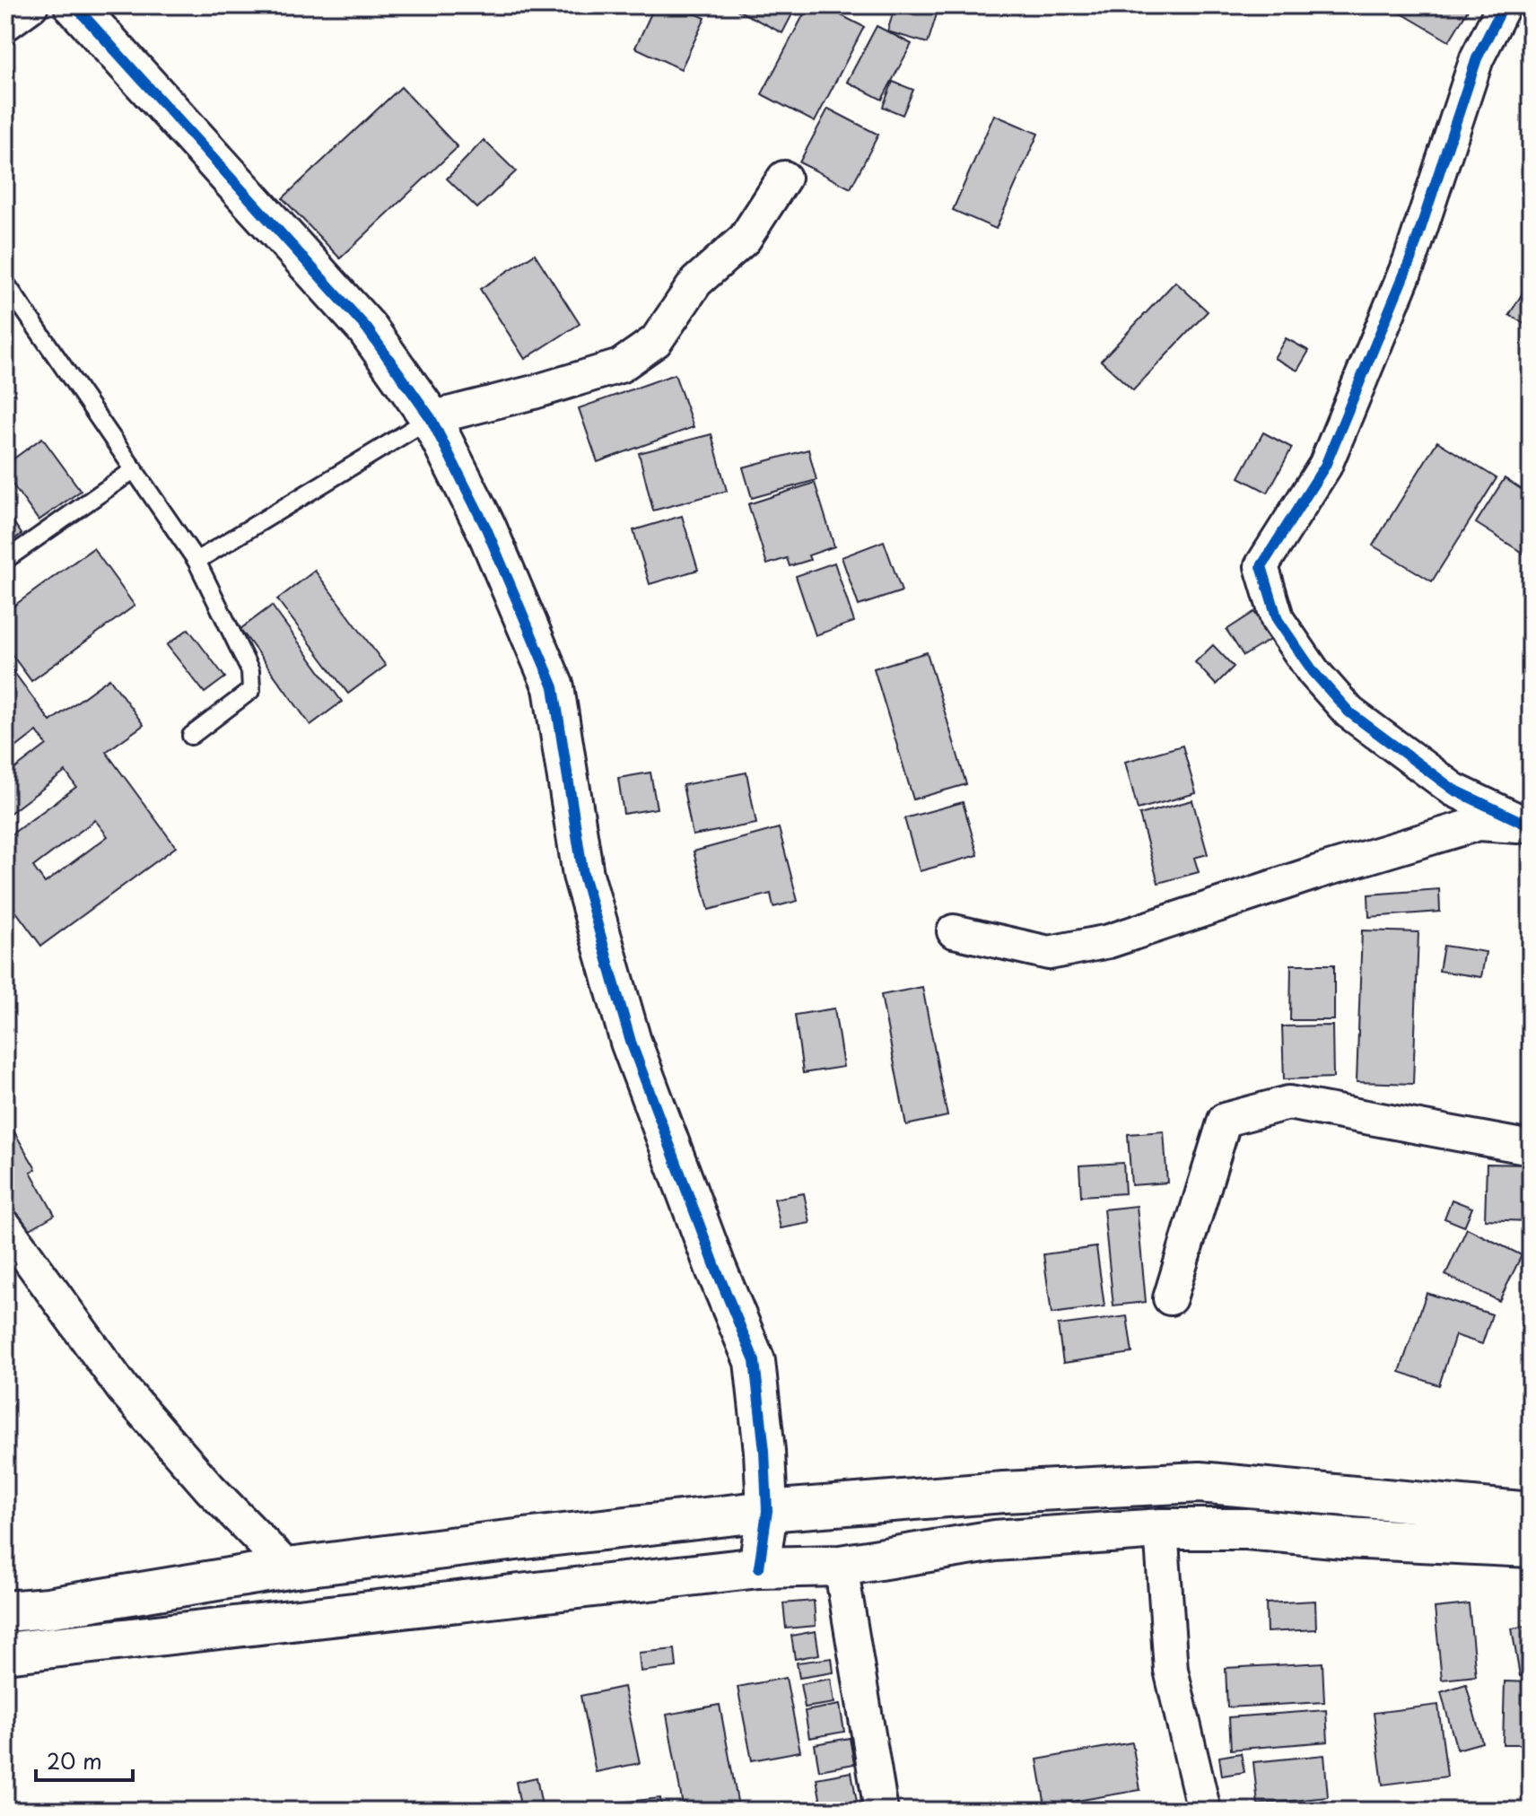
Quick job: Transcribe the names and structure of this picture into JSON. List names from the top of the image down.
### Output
{
  "scale_bar": "20 m"
}
